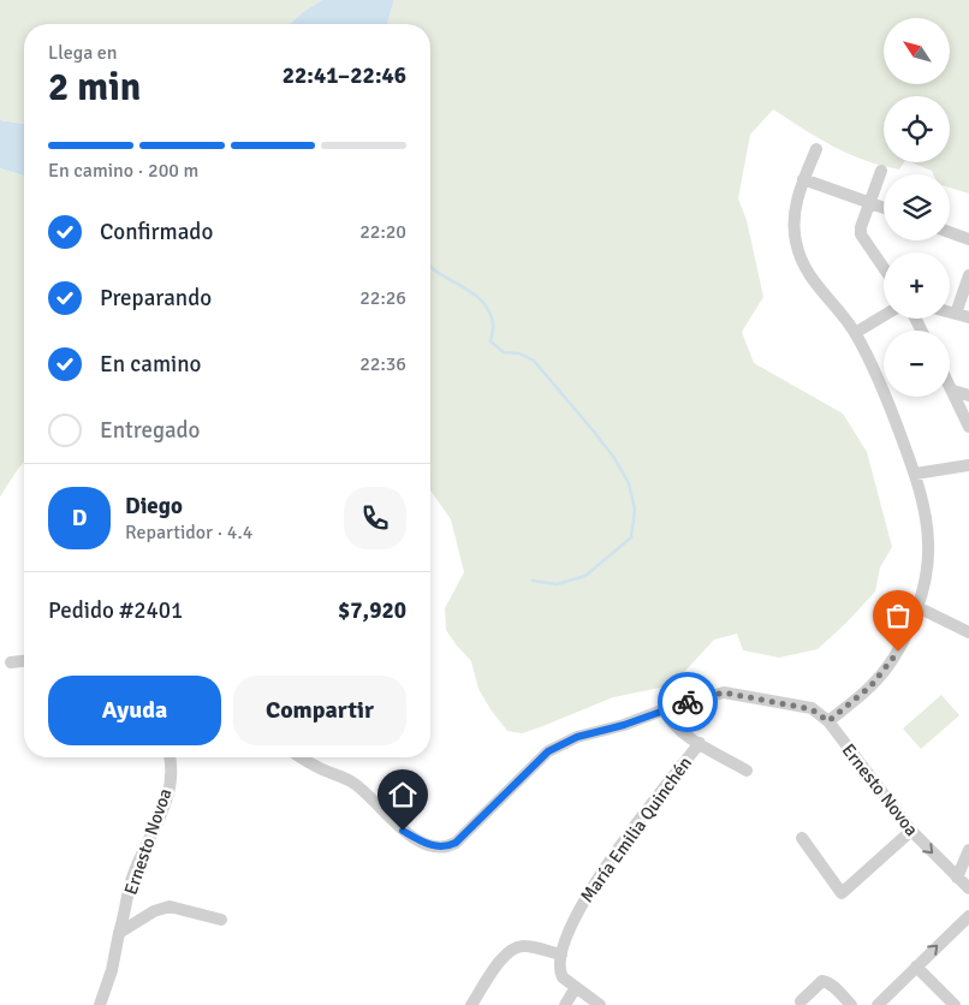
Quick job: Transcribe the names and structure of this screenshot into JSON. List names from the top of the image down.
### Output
{
  "streets": {
    "street": ["Ernesto Novoa", "María Emilia Quinchén"]
  },
  "north": "top left",
  "page": {
    "map_buttons": ["+", "−"],
    "heading": ["2 min", "Llega en", "22:41–22:46"],
    "panel": [
      "Diego",
      "Repartidor · 4.4",
      "Pedido #2401",
      "$7,920"
    ],
    "bar": "En camino · 200 m",
    "list": [
      ["Confirmado", "22:20"],
      ["Preparando", "22:26"],
      ["En camino", "22:36"],
      "Entregado"
    ],
    "round": "D",
    "buttons": ["Ayuda", "Compartir"]
  }
}
